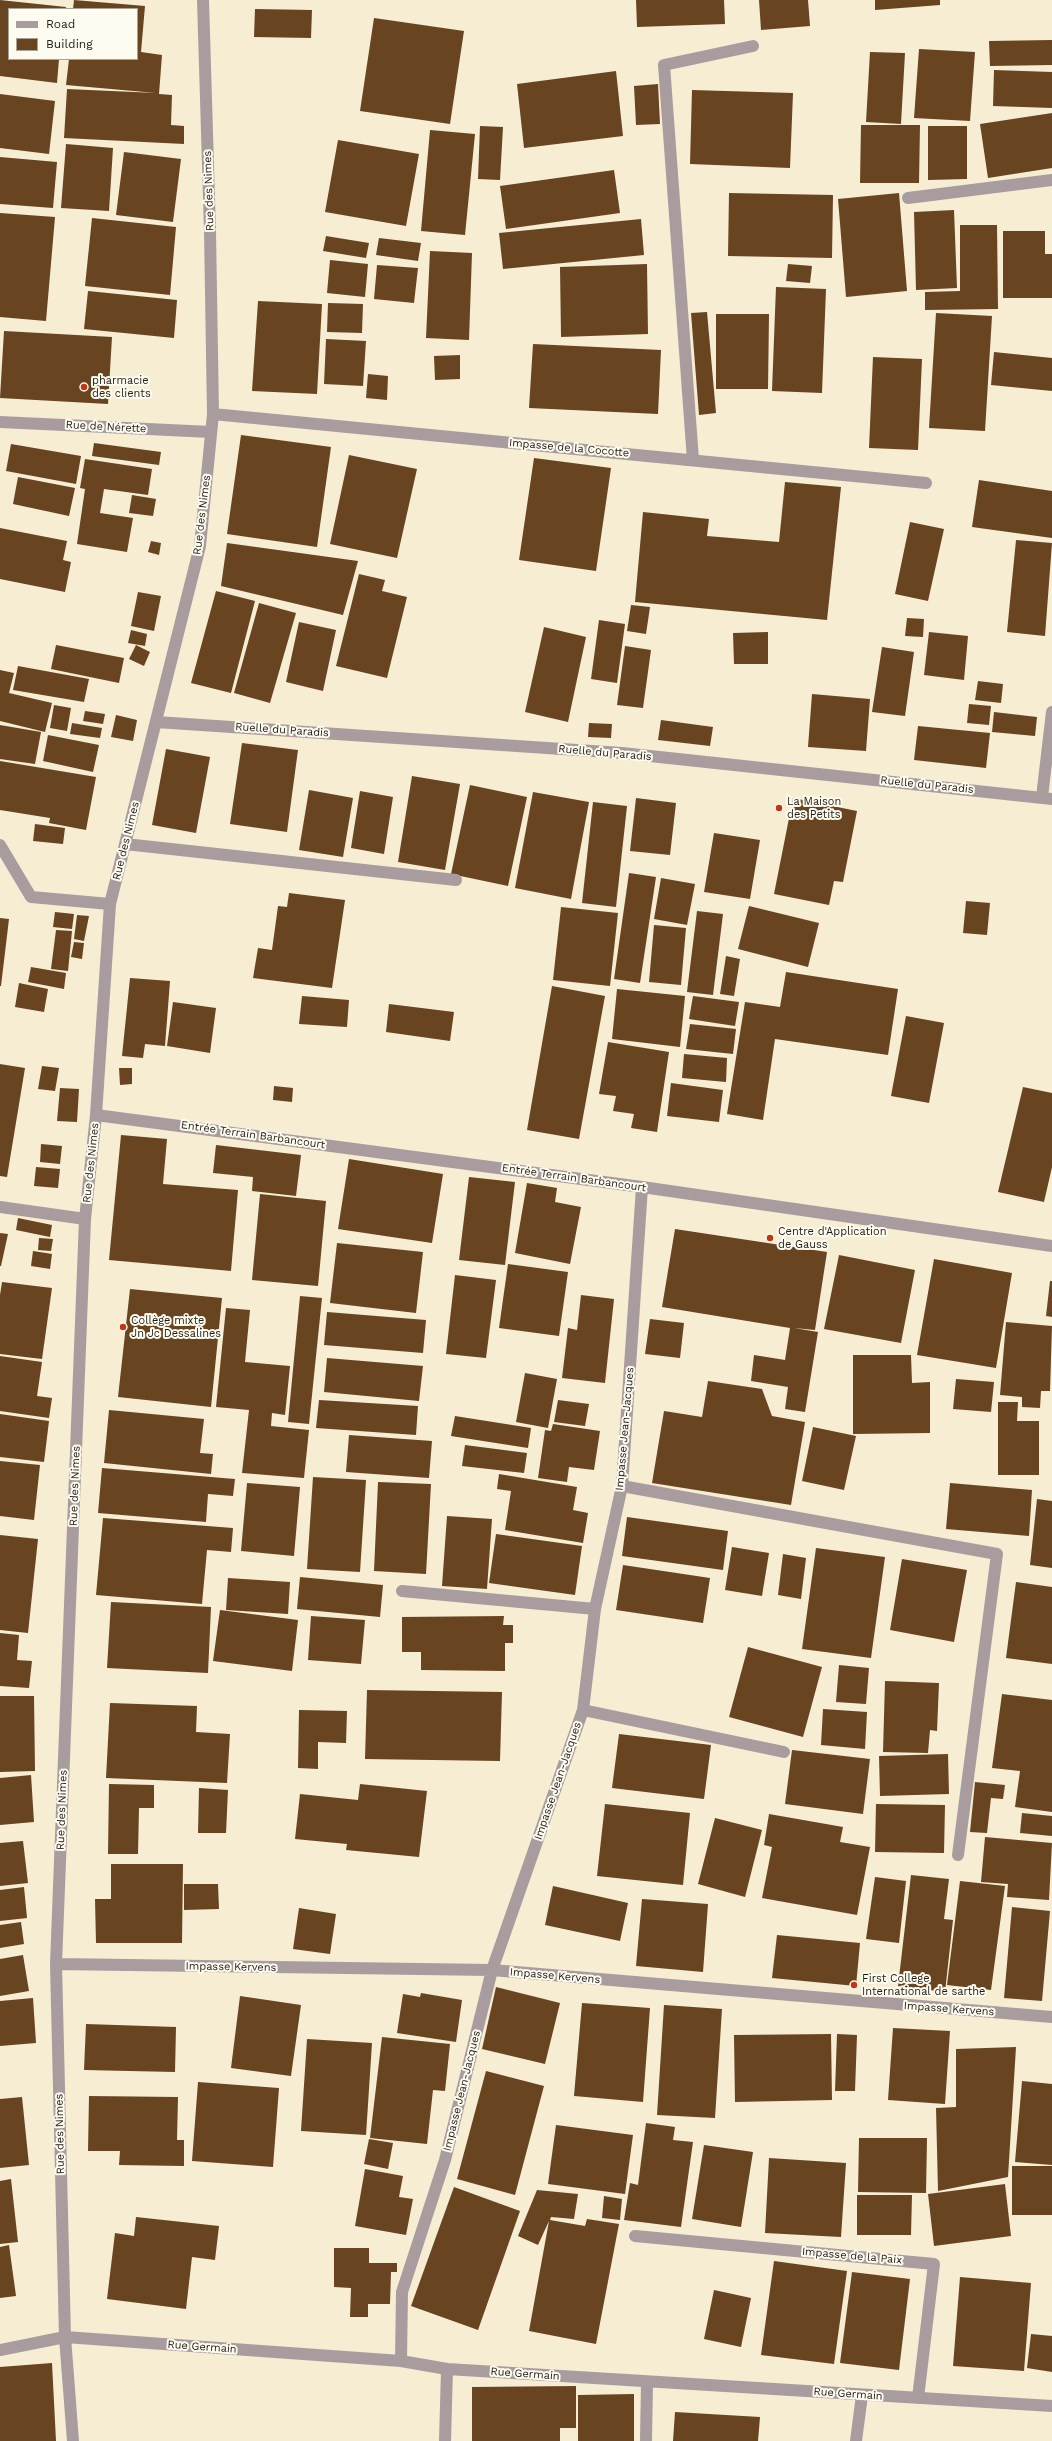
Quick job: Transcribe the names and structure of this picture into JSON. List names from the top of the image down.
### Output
{
  "streets": {
    "street": [
      "Rue des Nimes",
      "Rue de Nérette",
      "Impasse de la Cocotte",
      "Ruelle du Paradis",
      "Entrée Terrain Barbancourt",
      "Impasse Jean-Jacques",
      "Impasse Kervens",
      "Impasse de la Paix",
      "Rue Germain"
    ]
  },
  "crossings": [
    ["Rue des Nimes", "Rue de Nérette"],
    ["Rue des Nimes", "Impasse de la Cocotte"],
    ["Rue des Nimes", "Ruelle du Paradis"],
    ["Rue des Nimes", "Entrée Terrain Barbancourt"],
    ["Rue des Nimes", "Impasse Kervens"],
    ["Rue des Nimes", "Rue Germain"],
    ["Entrée Terrain Barbancourt", "Impasse Jean-Jacques"],
    ["Impasse Jean-Jacques", "Impasse Kervens"],
    ["Impasse Jean-Jacques", "Rue Germain"],
    ["Impasse de la Paix", "Rue Germain"]
  ],
  "places": [
    "pharmacie des clients",
    "La Maison des Petits",
    "Centre d'Application de Gauss",
    "Collège mixte Jn Jc Dessalines",
    "First College International de sarthe"
  ],
  "legend": ["Road", "Building"]
}
